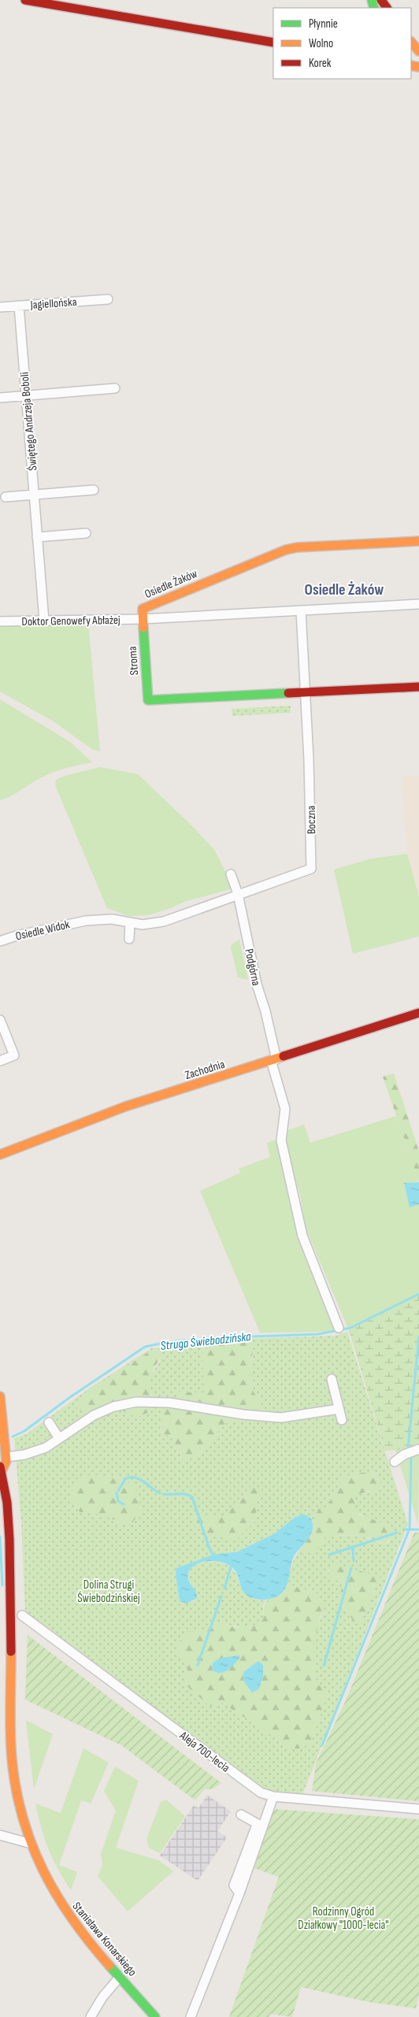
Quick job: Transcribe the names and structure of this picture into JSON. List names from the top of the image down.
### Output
{
  "streets": {
    "street": [
      "Jagiellońska",
      "Świętego Andrzeja Boboli",
      "Osiedle Żaków",
      "Doktor Genowefy Abłażej",
      "Stroma",
      "Boczna",
      "Osiedle Widok",
      "Podgórna",
      "Zachodnia",
      "Aleja 700-lecia",
      "Stanisława Konarskiego"
    ]
  },
  "crossings": [
    ["Jagiellońska", "Świętego Andrzeja Boboli"],
    ["Świętego Andrzeja Boboli", "Doktor Genowefy Abłażej"],
    ["Osiedle Żaków", "Doktor Genowefy Abłażej"],
    ["Osiedle Żaków", "Stroma"],
    ["Doktor Genowefy Abłażej", "Stroma"],
    ["Stroma", "Boczna"],
    ["Boczna", "Osiedle Widok"],
    ["Boczna", "Podgórna"],
    ["Osiedle Widok", "Podgórna"],
    ["Podgórna", "Zachodnia"]
  ],
  "districts": ["Osiedle Żaków"],
  "water": ["Struga Świebodzińska"],
  "parks": ["Dolina Strugi Świebodzińskiej", "Rodzinny Ogród Działkowy \"1000-lecia\""],
  "legend": ["Płynnie", "Wolno", "Korek"]
}
